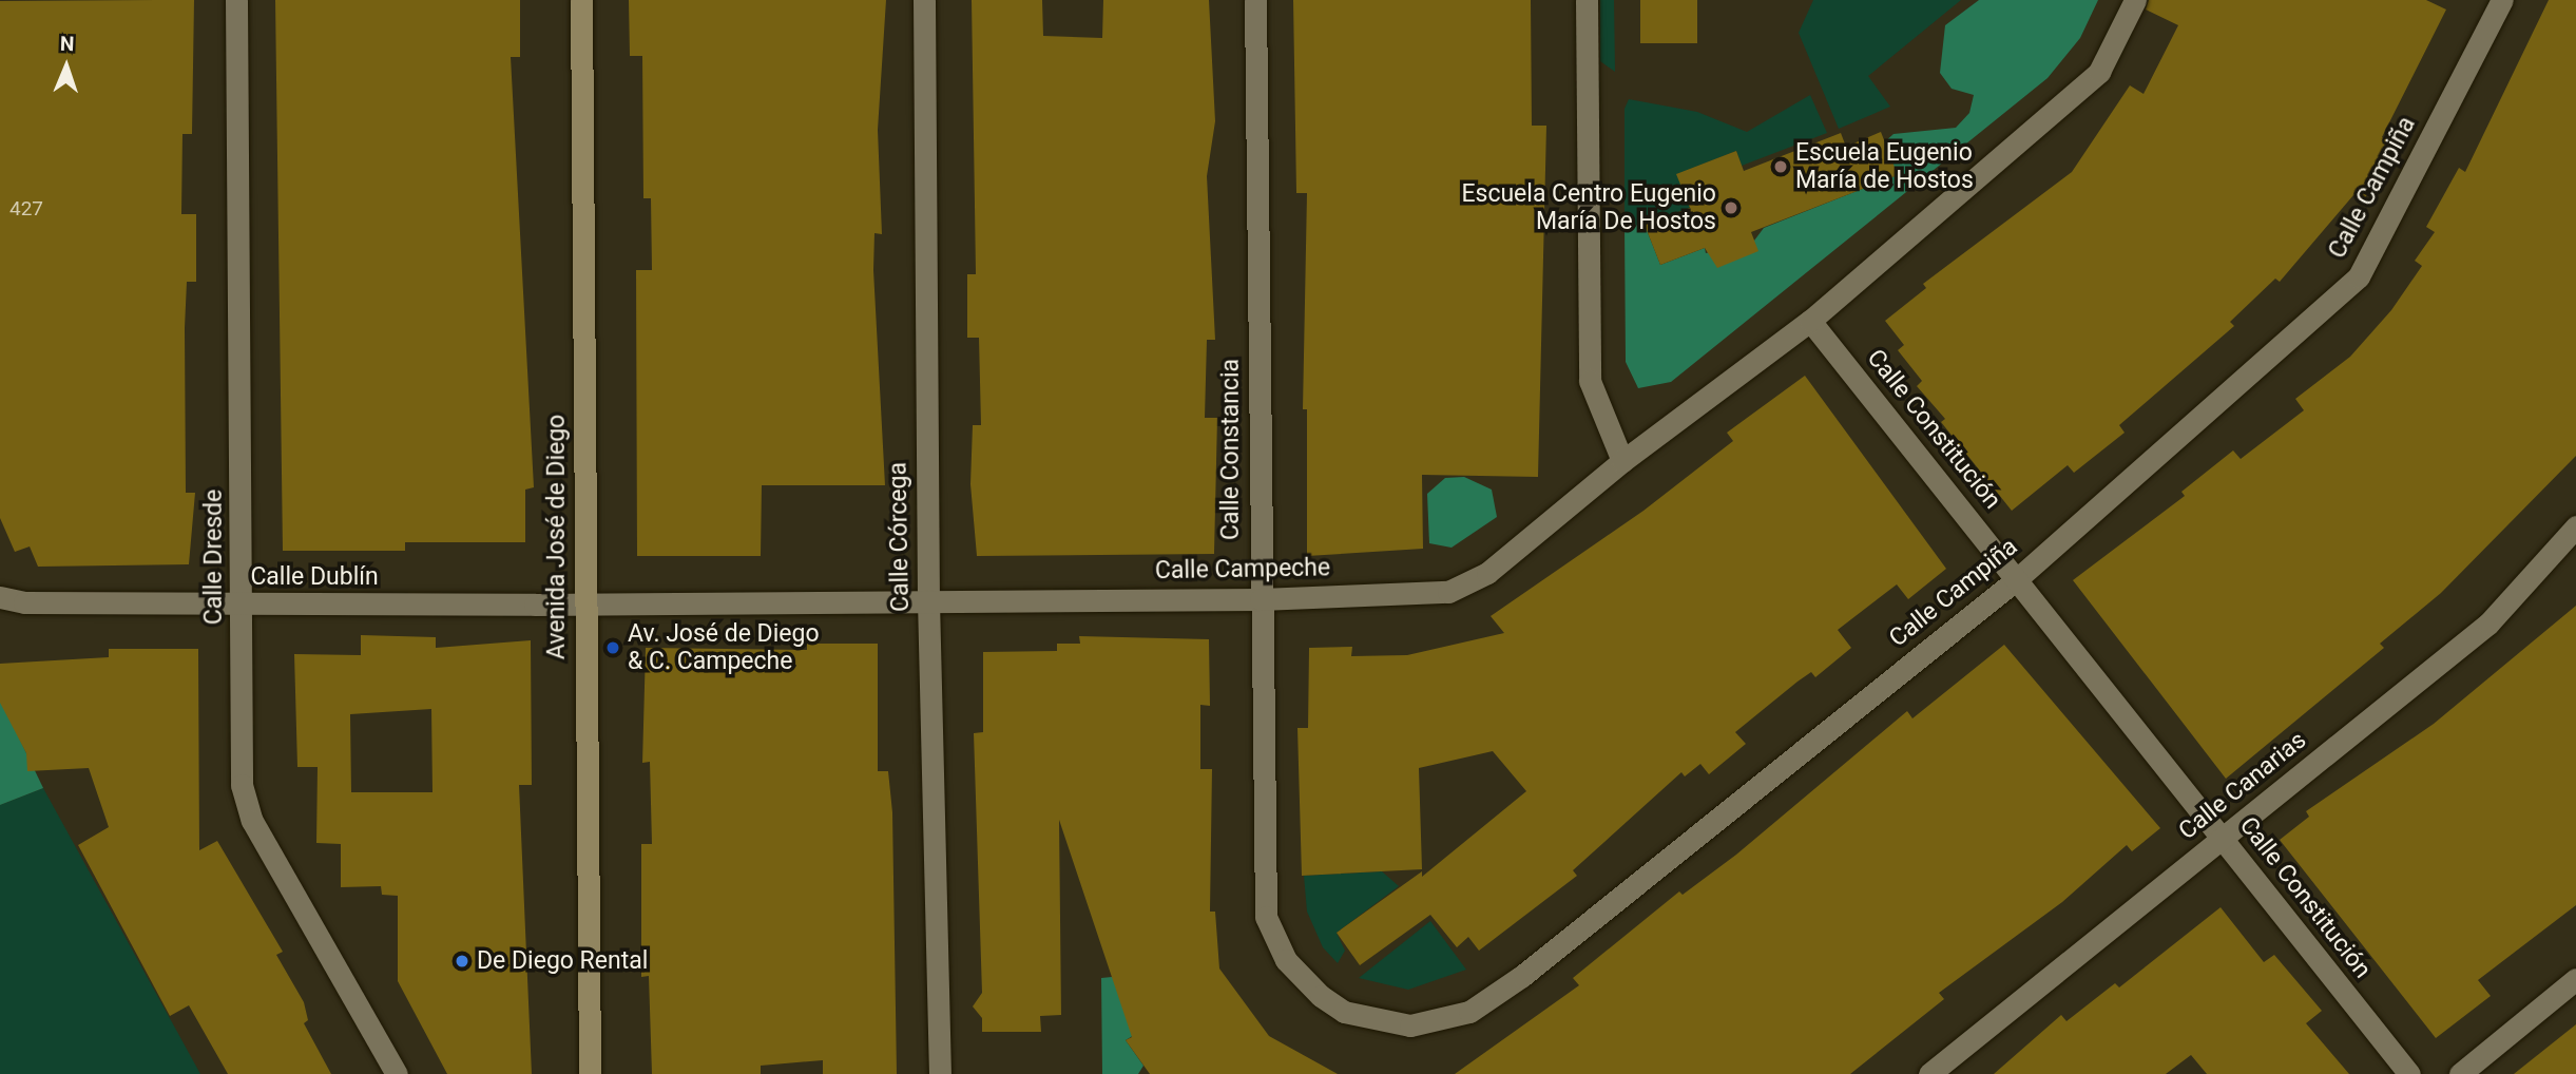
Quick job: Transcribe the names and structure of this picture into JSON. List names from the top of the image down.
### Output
{
  "streets": {
    "main road": ["Avenida José de Diego"],
    "street": [
      "Calle Campiña",
      "Calle Constitución",
      "Calle Constancia",
      "Calle Córcega",
      "Calle Dresde",
      "Calle Campeche",
      "Calle Dublín",
      "Calle Canarias"
    ]
  },
  "crossings": [
    ["Calle Campiña", "Calle Constitución"],
    ["Calle Campiña", "Calle Constancia"],
    ["Calle Constitución", "Calle Campeche"],
    ["Calle Constitución", "Calle Canarias"],
    ["Calle Constancia", "Calle Campeche"],
    ["Avenida José de Diego", "Calle Campeche"],
    ["Avenida José de Diego", "Calle Dublín"],
    ["Calle Córcega", "Calle Campeche"],
    ["Calle Dresde", "Calle Dublín"],
    ["Calle Campeche", "Calle Dublín"]
  ],
  "places": [
    "Escuela Eugenio María de Hostos",
    "Escuela Centro Eugenio María De Hostos",
    "Av. José de Diego & C. Campeche",
    "De Diego Rental"
  ],
  "house_numbers": ["427"],
  "north": "top"
}
